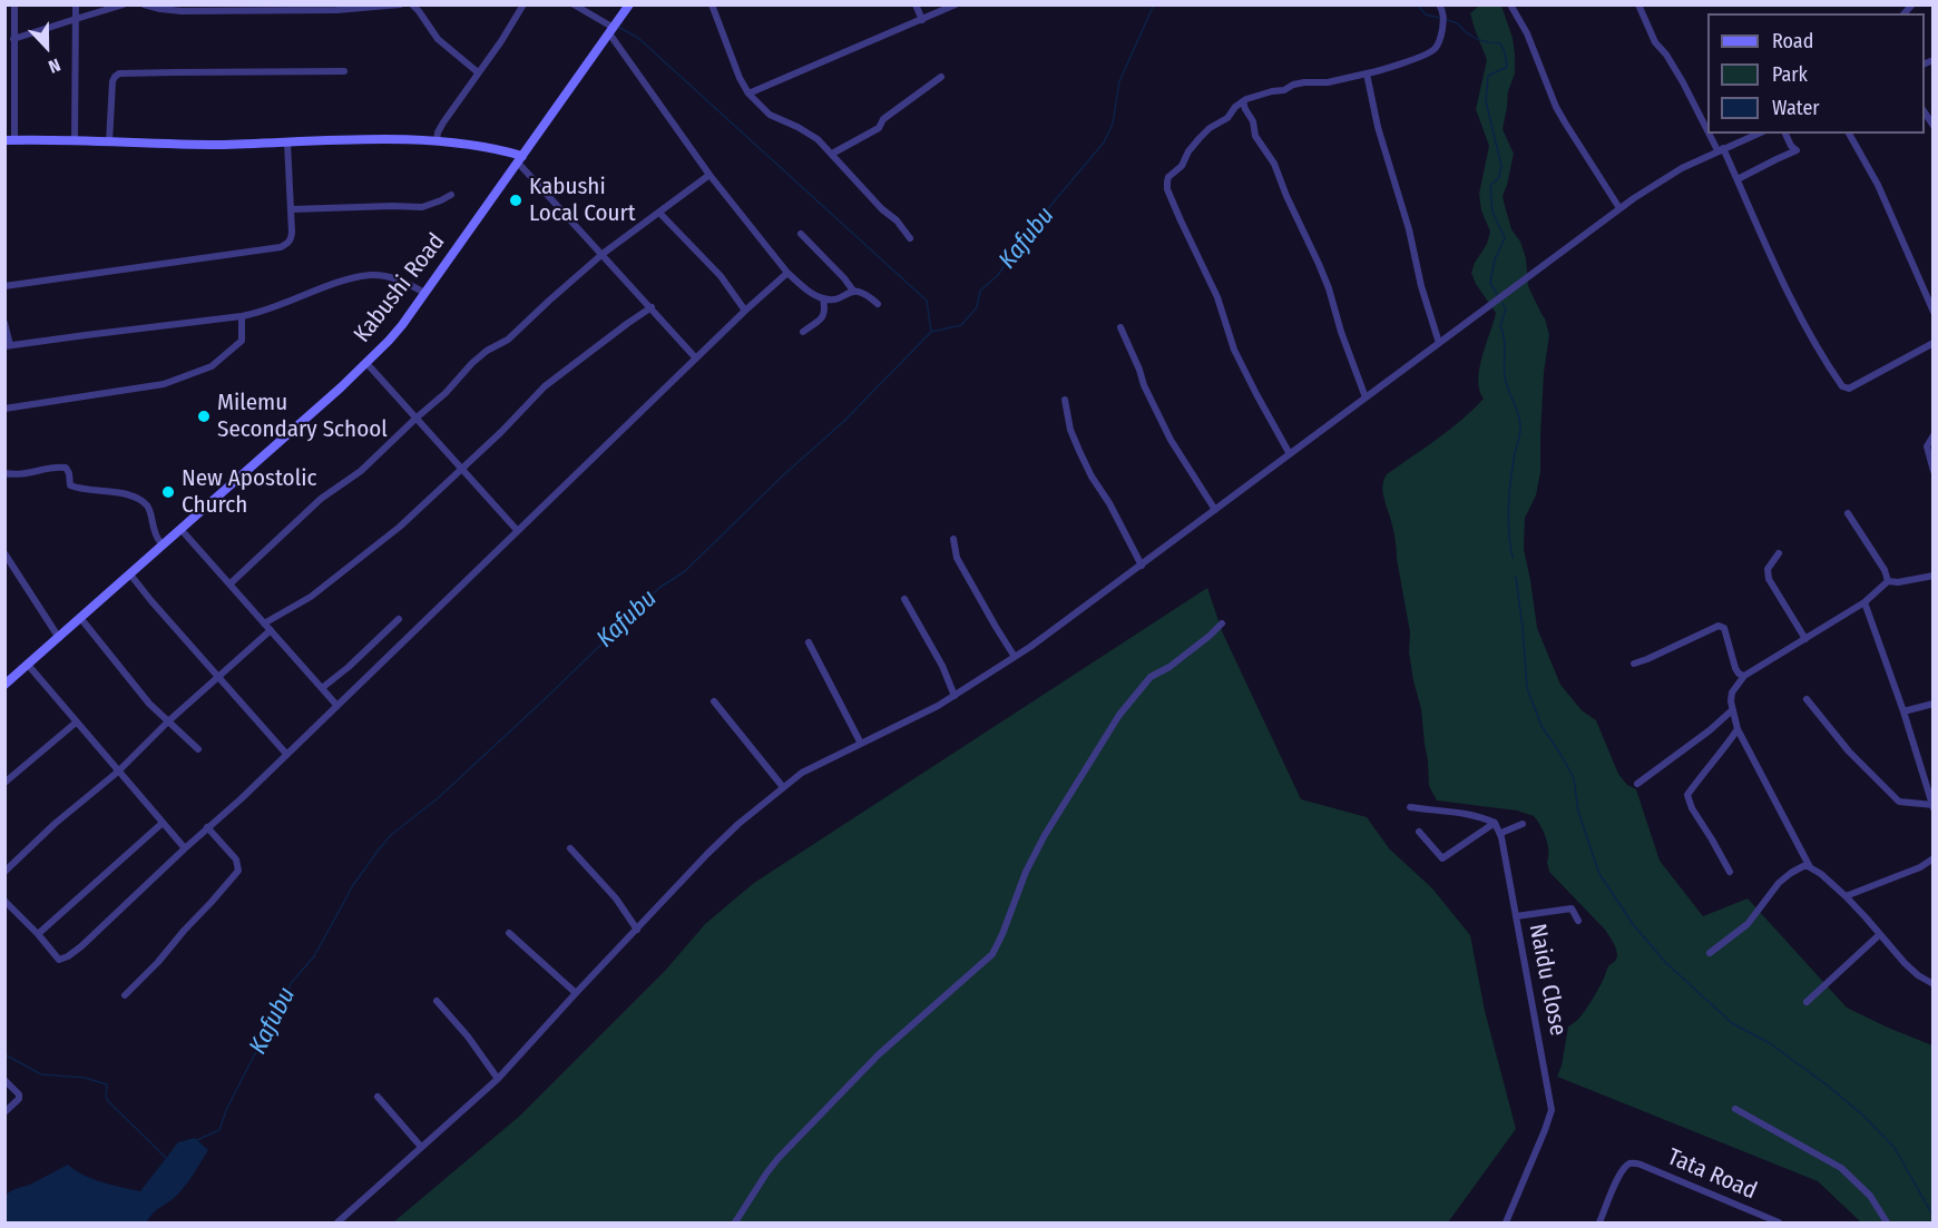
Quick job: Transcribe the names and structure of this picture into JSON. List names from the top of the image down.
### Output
{
  "streets": {
    "main road": ["Kabushi Road"],
    "street": ["Naidu Close", "Tata Road"]
  },
  "water": ["Kafubu"],
  "places": ["Kabushi Local Court", "Milemu Secondary School", "New Apostolic Church"],
  "legend": ["Road", "Park", "Water"],
  "north": "bottom"
}
